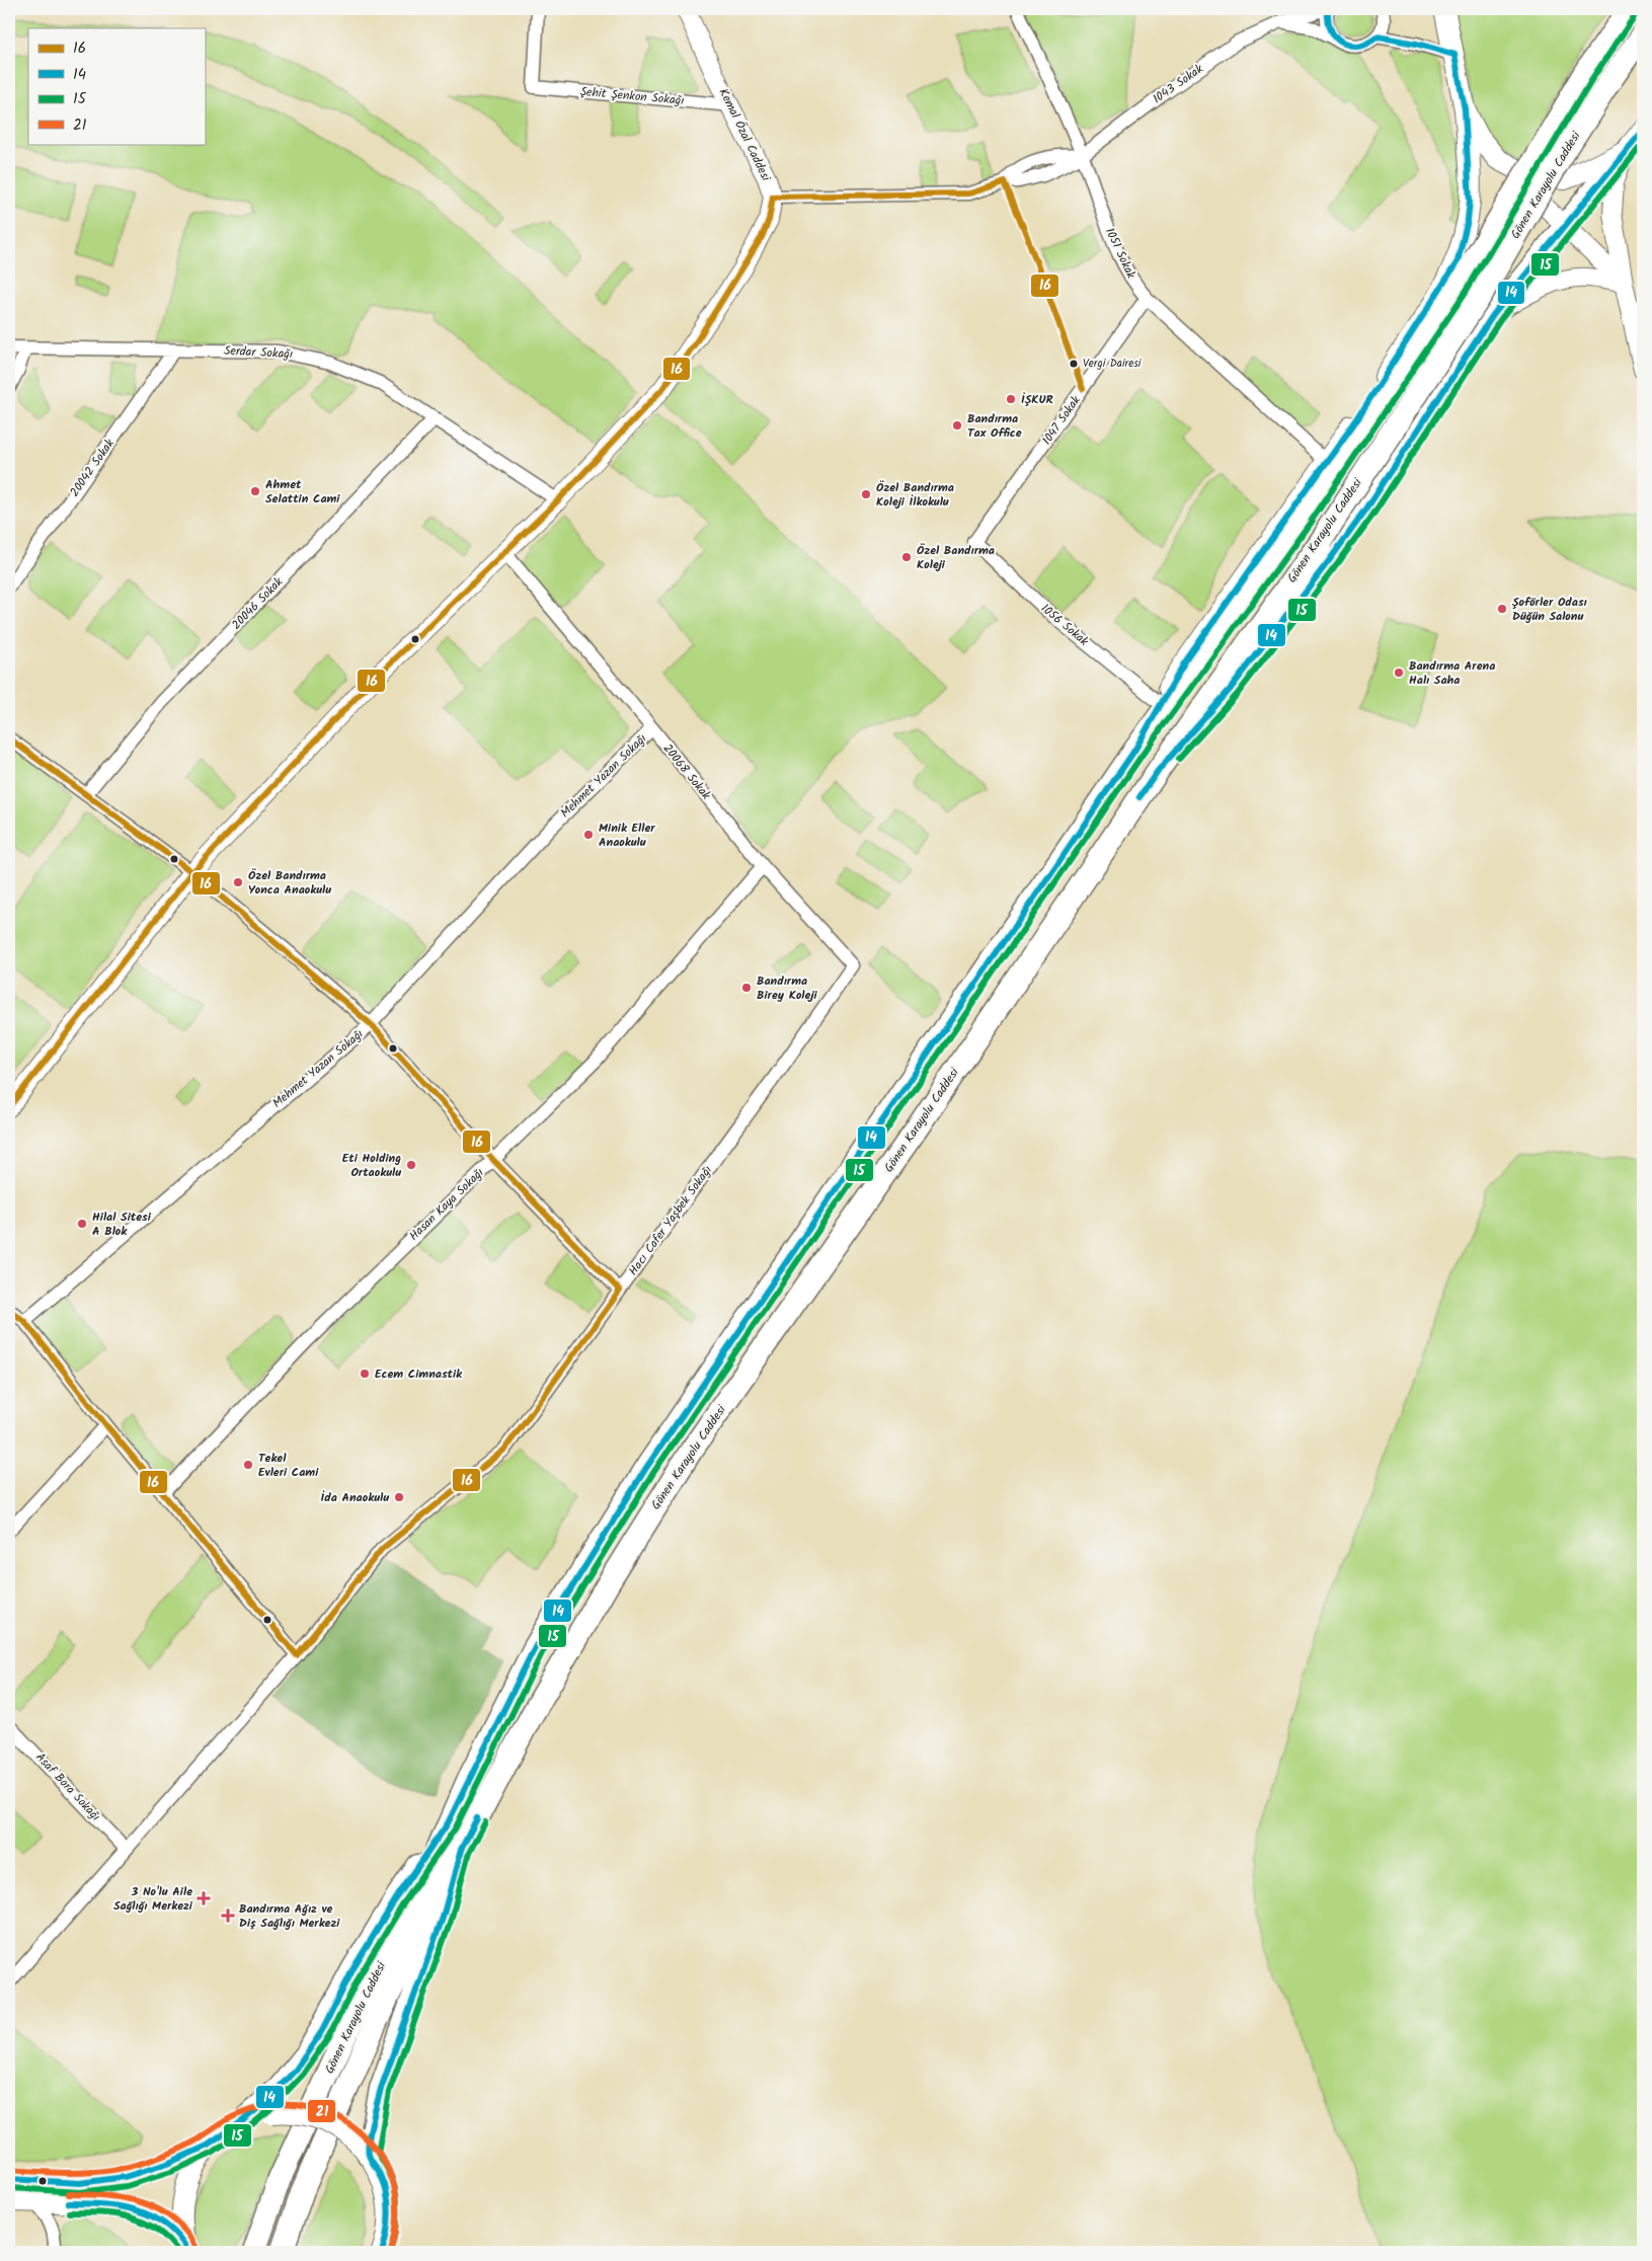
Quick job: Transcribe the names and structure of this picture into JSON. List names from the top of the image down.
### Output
{
  "streets": {
    "highway": ["Gönen Karayolu Caddesi"],
    "main road": ["Kemal Özal Caddesi"],
    "street": [
      "1043 Sokak",
      "Şehit Şenkon Sokağı",
      "1051 Sokak",
      "Serdar Sokağı",
      "1047 Sokak",
      "20042 Sokak",
      "20046 Sokak",
      "1056 Sokak",
      "20068 Sokak",
      "Mehmet Yazan Sokağı",
      "Hasan Kaya Sokağı",
      "Hacı Cafer Yaşbek Sokağı",
      "Asaf Bora Sokağı"
    ]
  },
  "crossings": [
    ["1043 Sokak", "1051 Sokak"],
    ["Şehit Şenkon Sokağı", "Kemal Özal Caddesi"],
    ["Kemal Özal Caddesi", "Serdar Sokağı"],
    ["Kemal Özal Caddesi", "20068 Sokak"],
    ["1051 Sokak", "1047 Sokak"],
    ["Serdar Sokağı", "20042 Sokak"],
    ["Serdar Sokağı", "20046 Sokak"],
    ["1047 Sokak", "1056 Sokak"],
    ["20068 Sokak", "Mehmet Yazan Sokağı"],
    ["20068 Sokak", "Hasan Kaya Sokağı"],
    ["20068 Sokak", "Hacı Cafer Yaşbek Sokağı"],
    ["Hacı Cafer Yaşbek Sokağı", "Asaf Bora Sokağı"]
  ],
  "places": {
    "other": [
      "Vergi Dairesi",
      "İŞKUR",
      "Bandırma Tax Office",
      "Ahmet Selattin Cami",
      "Özel Bandırma Koleji İlkokulu",
      "Özel Bandırma Koleji",
      "Şoförler Odası Düğün Salonu",
      "Bandırma Arena Halı Saha",
      "Minik Eller Anaokulu",
      "Özel Bandırma Yonca Anaokulu",
      "Bandırma Birey Koleji",
      "Eti Holding Ortaokulu",
      "Hilal Sitesi A Blok",
      "Ecem Cimnastik",
      "Tekel Evleri Cami",
      "İda Anaokulu"
    ],
    "health": ["3 No'lu Aile Sağlığı Merkezi", "Bandırma Ağız ve Diş Sağlığı Merkezi"]
  },
  "lines": [
    "transit line 14",
    "transit line 15",
    "transit line 16",
    "transit line 21"
  ],
  "legend": [
    "16",
    "14",
    "15",
    "21"
  ]
}
